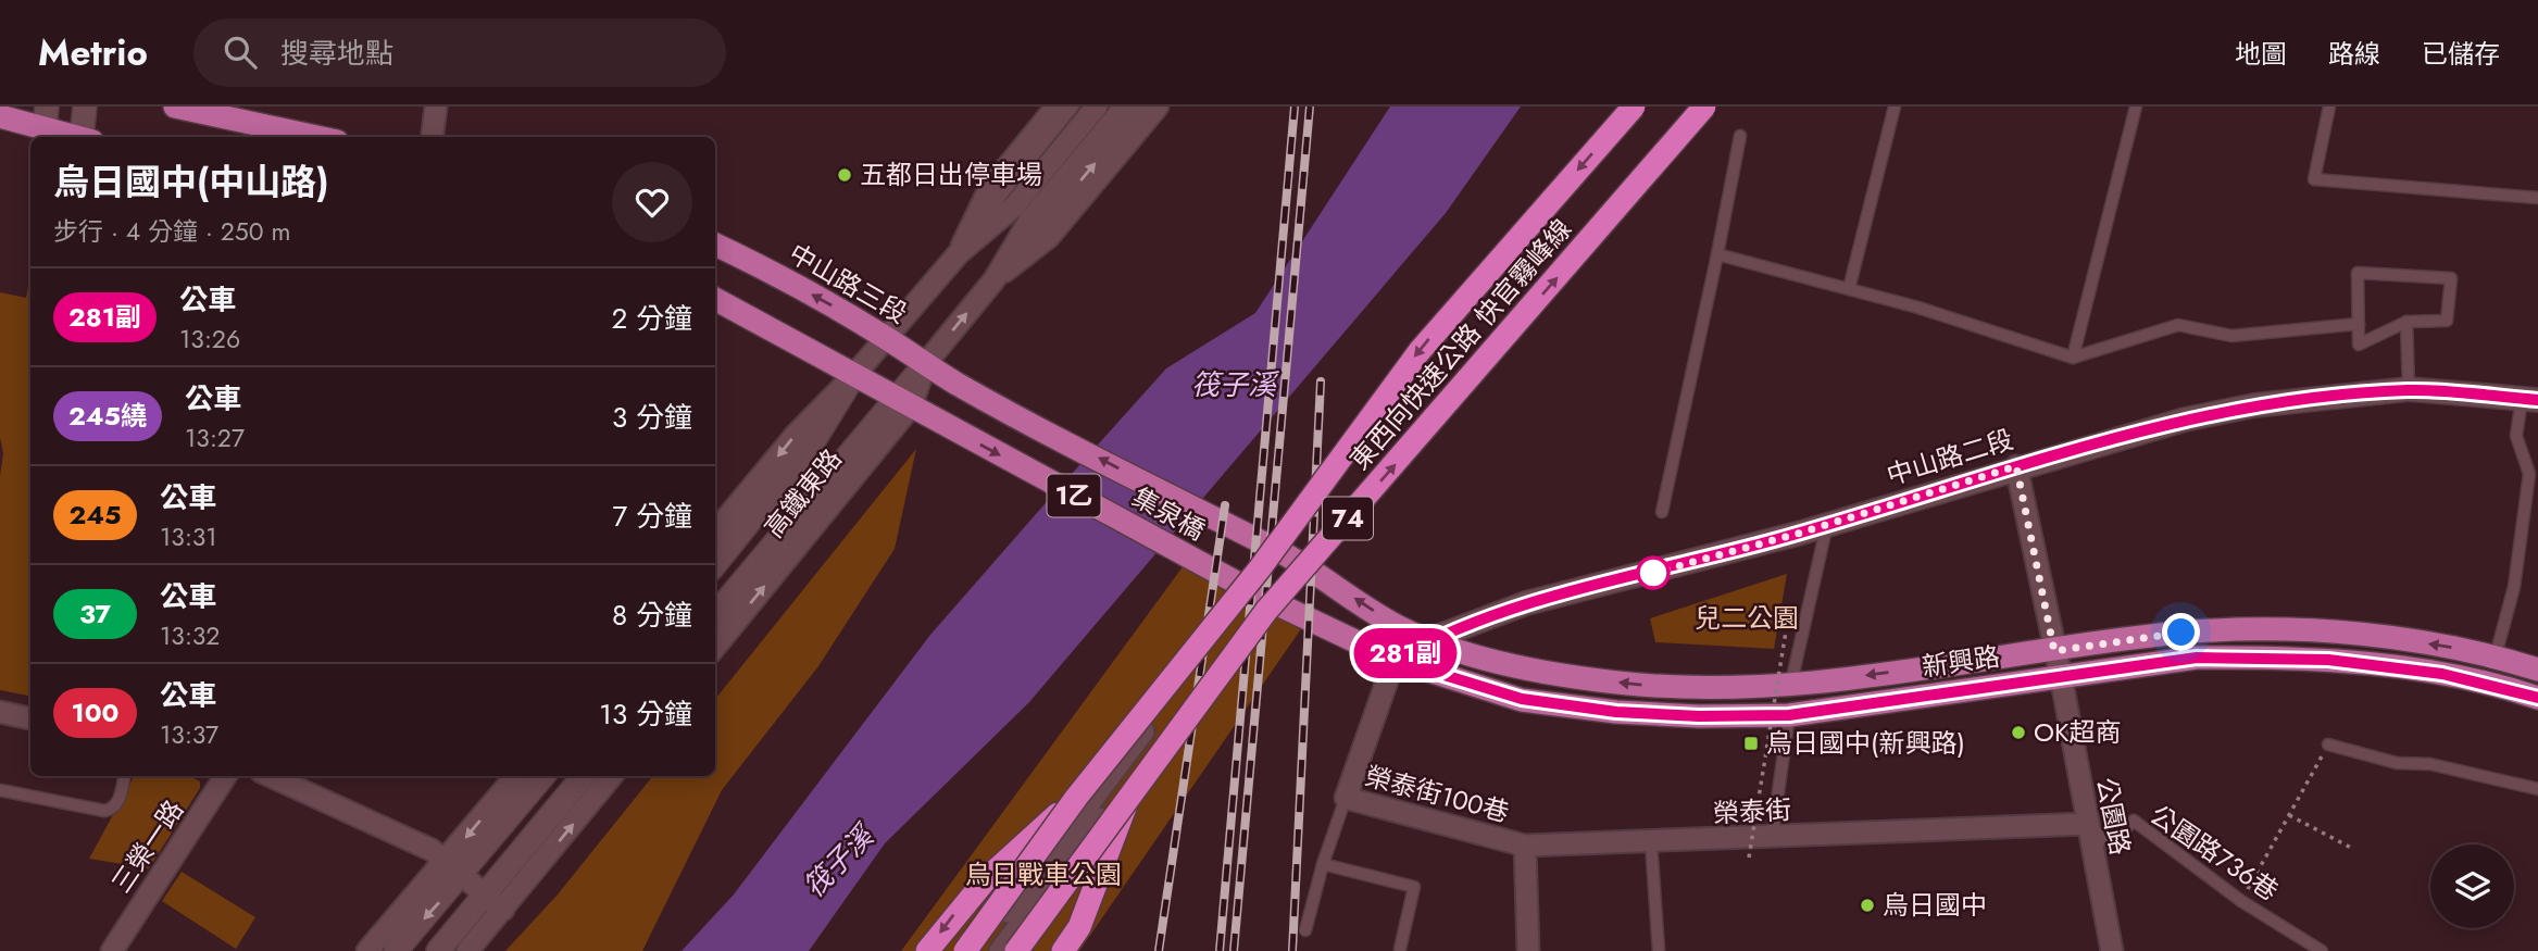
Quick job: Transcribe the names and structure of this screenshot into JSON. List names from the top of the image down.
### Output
{
  "streets": {
    "highway": ["東西向快速公路 快官霧峰線", "74"],
    "main road": [
      "中山路三段",
      "1乙",
      "集泉橋",
      "新興路"
    ],
    "street": [
      "中山路二段",
      "高鐵東路",
      "榮泰街100巷",
      "榮泰街",
      "公園路",
      "三榮一路"
    ],
    "lane": ["公園路736巷"]
  },
  "crossings": [
    ["中山路三段", "高鐵東路"],
    ["中山路三段", "集泉橋"],
    ["東西向快速公路 快官霧峰線", "74"],
    ["中山路二段", "1乙"],
    ["中山路二段", "集泉橋"],
    ["中山路二段", "新興路"],
    ["中山路二段", "榮泰街100巷"],
    ["中山路二段", "公園路"],
    ["高鐵東路", "1乙"],
    ["高鐵東路", "集泉橋"],
    ["1乙", "集泉橋"],
    ["1乙", "新興路"],
    ["1乙", "榮泰街100巷"],
    ["集泉橋", "新興路"],
    ["新興路", "榮泰街100巷"],
    ["新興路", "公園路"],
    ["榮泰街100巷", "榮泰街"],
    ["榮泰街", "公園路"],
    ["榮泰街", "公園路736巷"],
    ["公園路", "公園路736巷"]
  ],
  "water": ["筏子溪"],
  "parks": ["兒二公園", "烏日戰車公園"],
  "places": {
    "other": ["五都日出停車場", "OK超商", "烏日國中"],
    "transit": ["烏日國中(新興路)"]
  },
  "lines": ["bus line 281副"],
  "page": {
    "header": "Metrio",
    "search": "搜尋地點",
    "nav": ["地圖", "路線", "已儲存"],
    "on_map": "281副",
    "heading": ["烏日國中(中山路)", "步行 · 4 分鐘 · 250 m"],
    "list": [
      {
        "mark": "281副",
        "name": "公車",
        "note": "13:26",
        "value": "2 分鐘"
      },
      {
        "mark": "245繞",
        "name": "公車",
        "note": "13:27",
        "value": "3 分鐘"
      },
      {
        "mark": "245",
        "name": "公車",
        "note": "13:31",
        "value": "7 分鐘"
      },
      {
        "mark": "37",
        "name": "公車",
        "note": "13:32",
        "value": "8 分鐘"
      },
      {
        "mark": "100",
        "name": "公車",
        "note": "13:37",
        "value": "13 分鐘"
      }
    ]
  }
}
